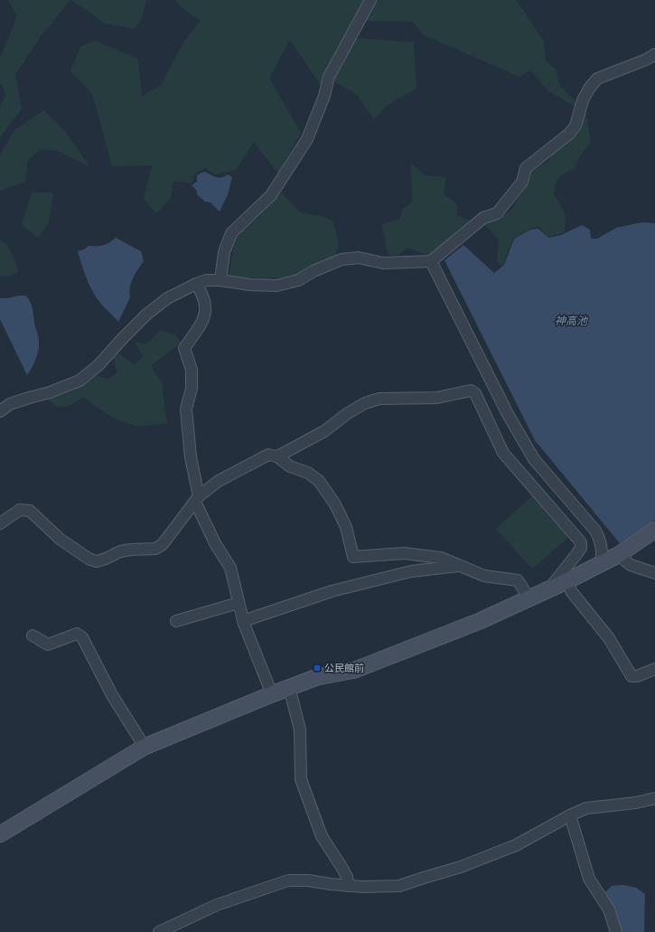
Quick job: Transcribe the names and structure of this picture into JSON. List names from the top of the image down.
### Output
{
  "water": ["神高池"],
  "places": {
    "transit": ["公民館前"]
  }
}
